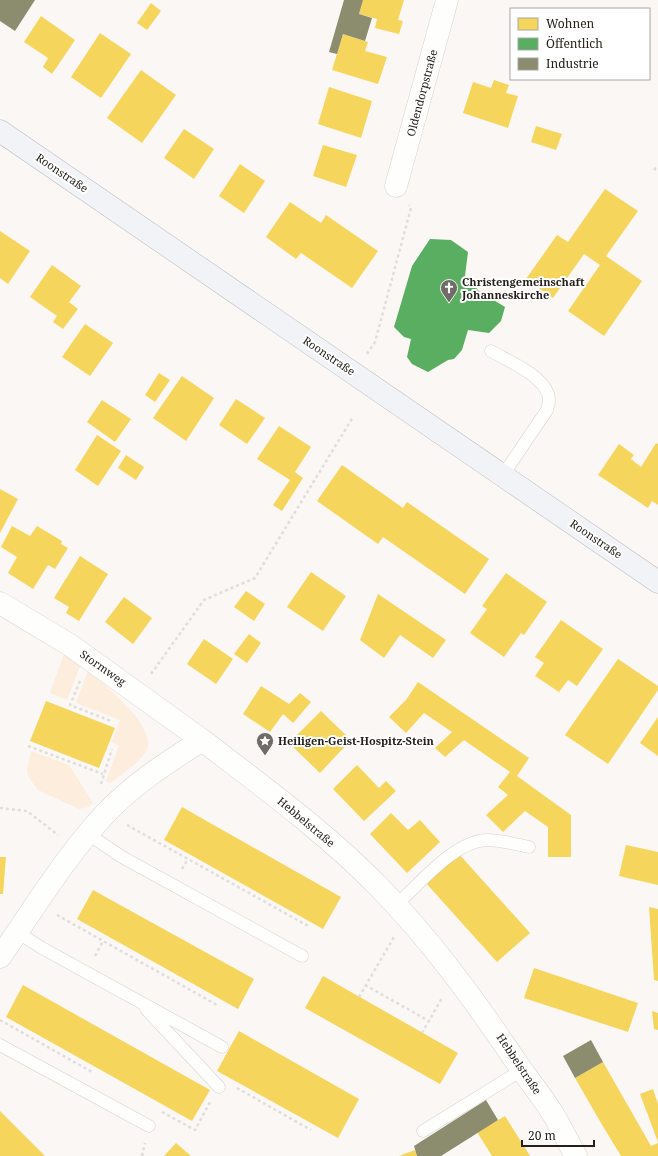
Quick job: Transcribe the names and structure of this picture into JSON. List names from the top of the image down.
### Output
{
  "streets": {
    "main road": ["Roonstraße"],
    "street": ["Oldendorpstraße", "Stormweg", "Hebbelstraße"]
  },
  "crossings": [
    ["Stormweg", "Hebbelstraße"]
  ],
  "places": {
    "church": ["Christengemeinschaft Johanneskirche"],
    "place": ["Heiligen-Geist-Hospitz-Stein"]
  },
  "legend": ["Wohnen", "Öffentlich", "Industrie"],
  "scale_bar": "20 m"
}
